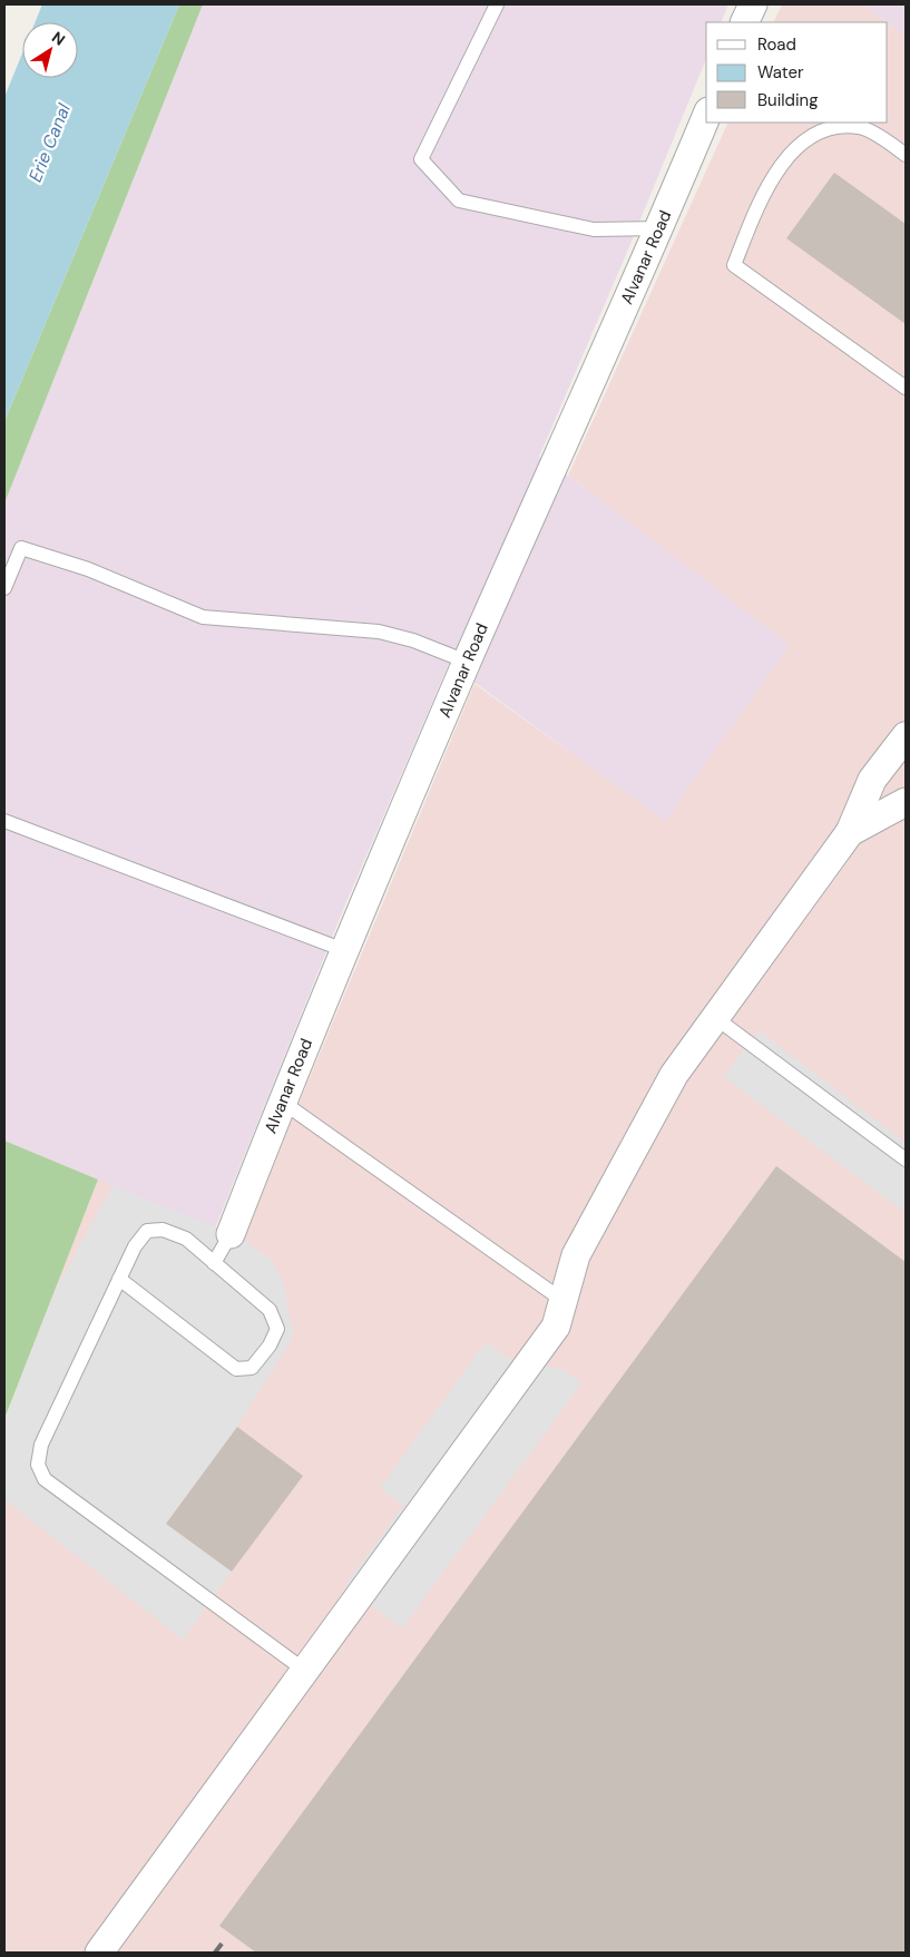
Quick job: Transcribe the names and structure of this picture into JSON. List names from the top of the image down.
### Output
{
  "streets": {
    "street": ["Alvanar Road"]
  },
  "water": ["Erie Canal"],
  "legend": ["Road", "Water", "Building"],
  "north": "top right"
}
